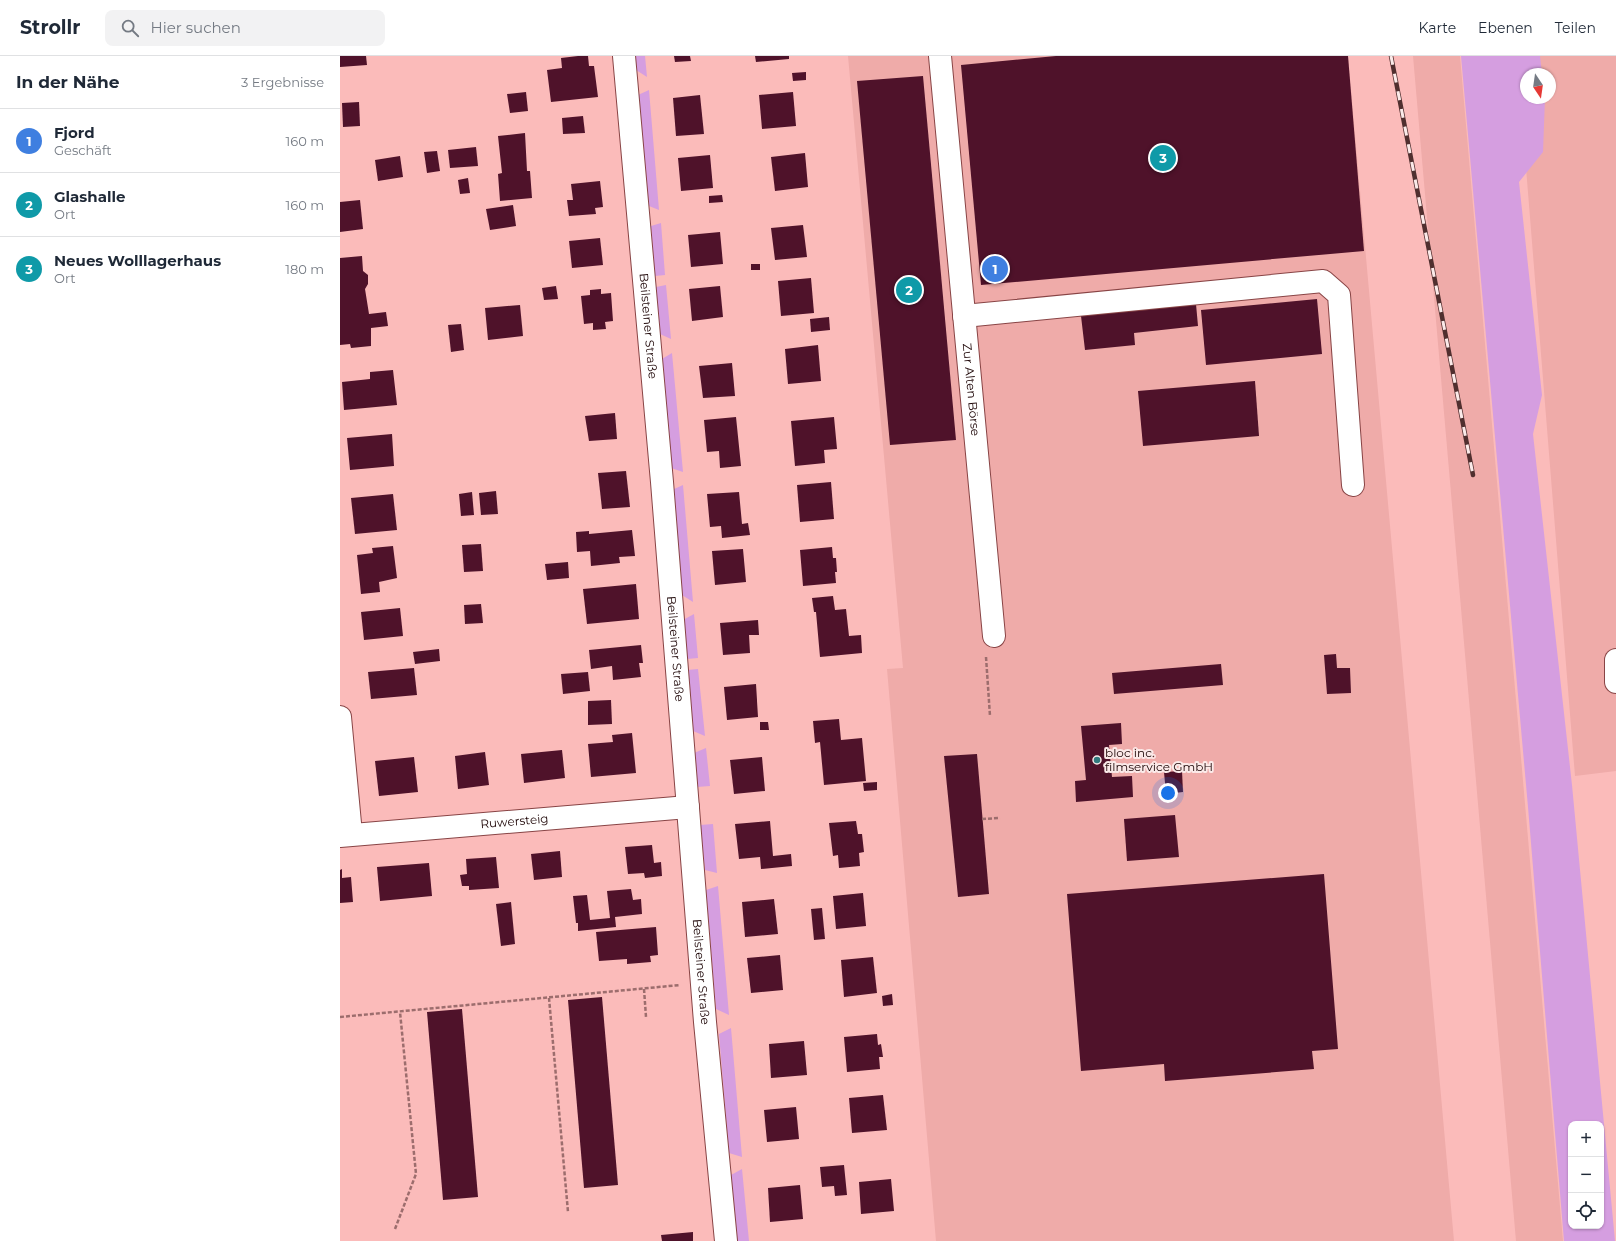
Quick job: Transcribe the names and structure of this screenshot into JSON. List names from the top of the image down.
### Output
{
  "streets": {
    "street": ["Beilsteiner Straße", "Zur Alten Börse", "Ruwersteig"]
  },
  "crossings": [
    ["Beilsteiner Straße", "Ruwersteig"]
  ],
  "places": ["bloc inc. filmservice GmbH"],
  "north": "bottom",
  "page": {
    "header": "Strollr",
    "search": "Hier suchen",
    "nav": ["Karte", "Ebenen", "Teilen"],
    "heading": ["In der Nähe", "3 Ergebnisse"],
    "list": [
      {
        "mark": "1",
        "name": "Fjord",
        "note": "Geschäft",
        "value": "160 m"
      },
      {
        "mark": "2",
        "name": "Glashalle",
        "note": "Ort",
        "value": "160 m"
      },
      {
        "mark": "3",
        "name": "Neues Wolllagerhaus",
        "note": "Ort",
        "value": "180 m"
      }
    ],
    "pins": ["3", "1", "2"],
    "map_buttons": ["+", "−"]
  }
}
